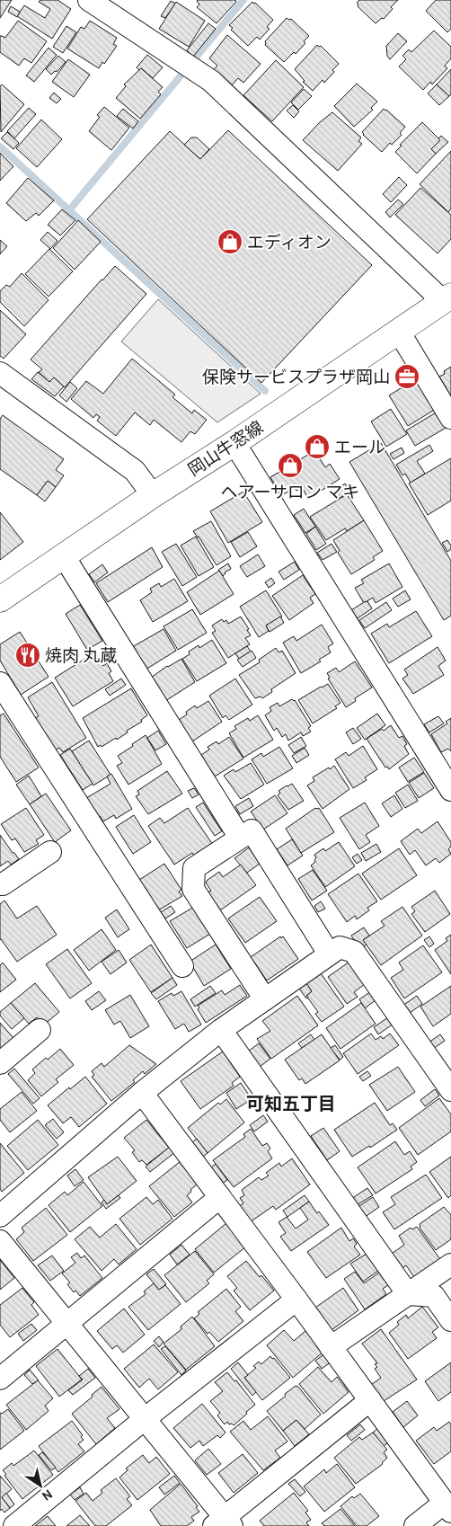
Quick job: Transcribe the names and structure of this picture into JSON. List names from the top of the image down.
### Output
{
  "streets": {
    "main road": ["岡山牛窓線"]
  },
  "districts": ["可知五丁目"],
  "places": {
    "shop": ["エディオン", "エール", "ヘアーサロン マキ"],
    "office": ["保険サービスプラザ岡山"],
    "restaurant": ["焼肉 丸蔵"]
  },
  "north": "bottom right"
}
